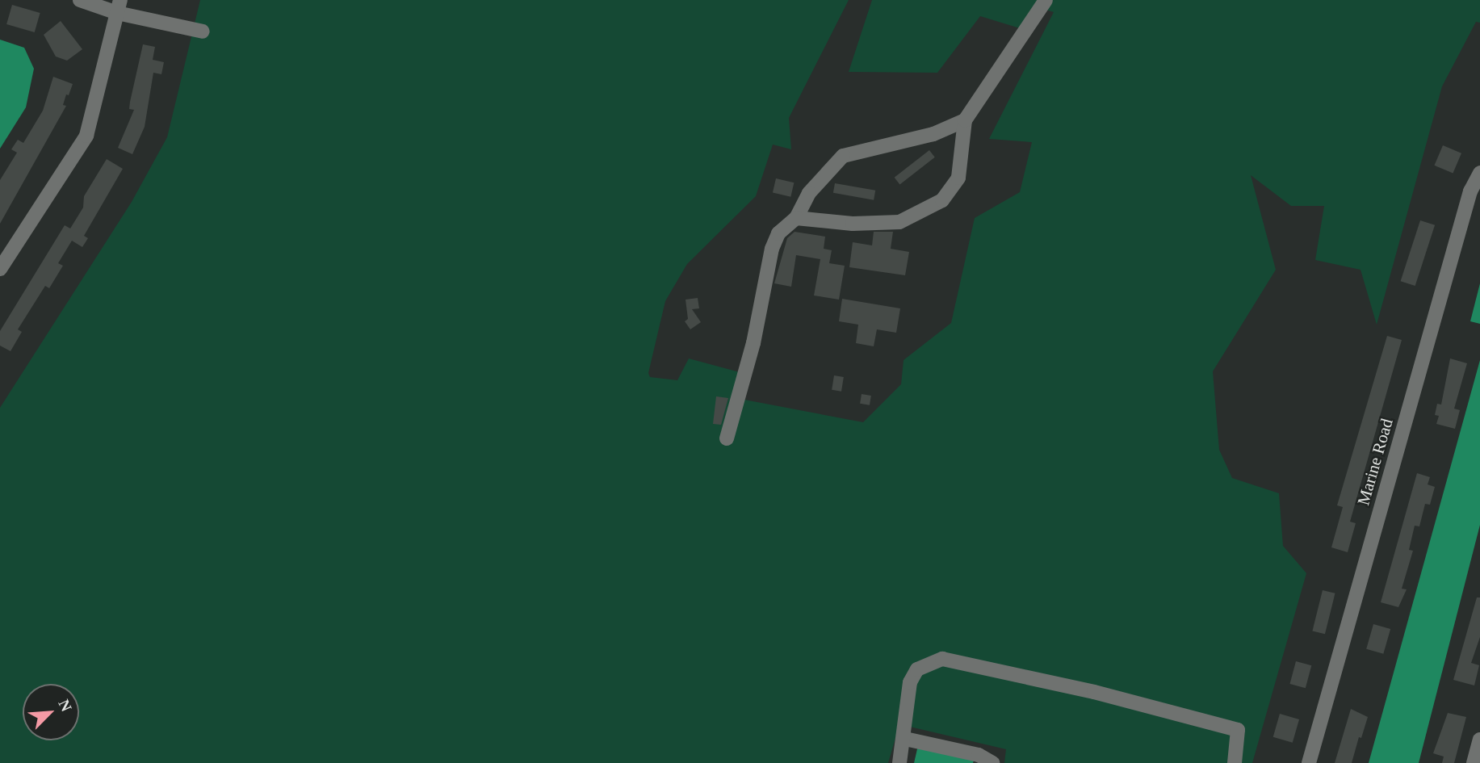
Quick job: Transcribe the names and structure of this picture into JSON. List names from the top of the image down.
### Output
{
  "streets": {
    "street": ["Marine Road"]
  },
  "north": "top right"
}
